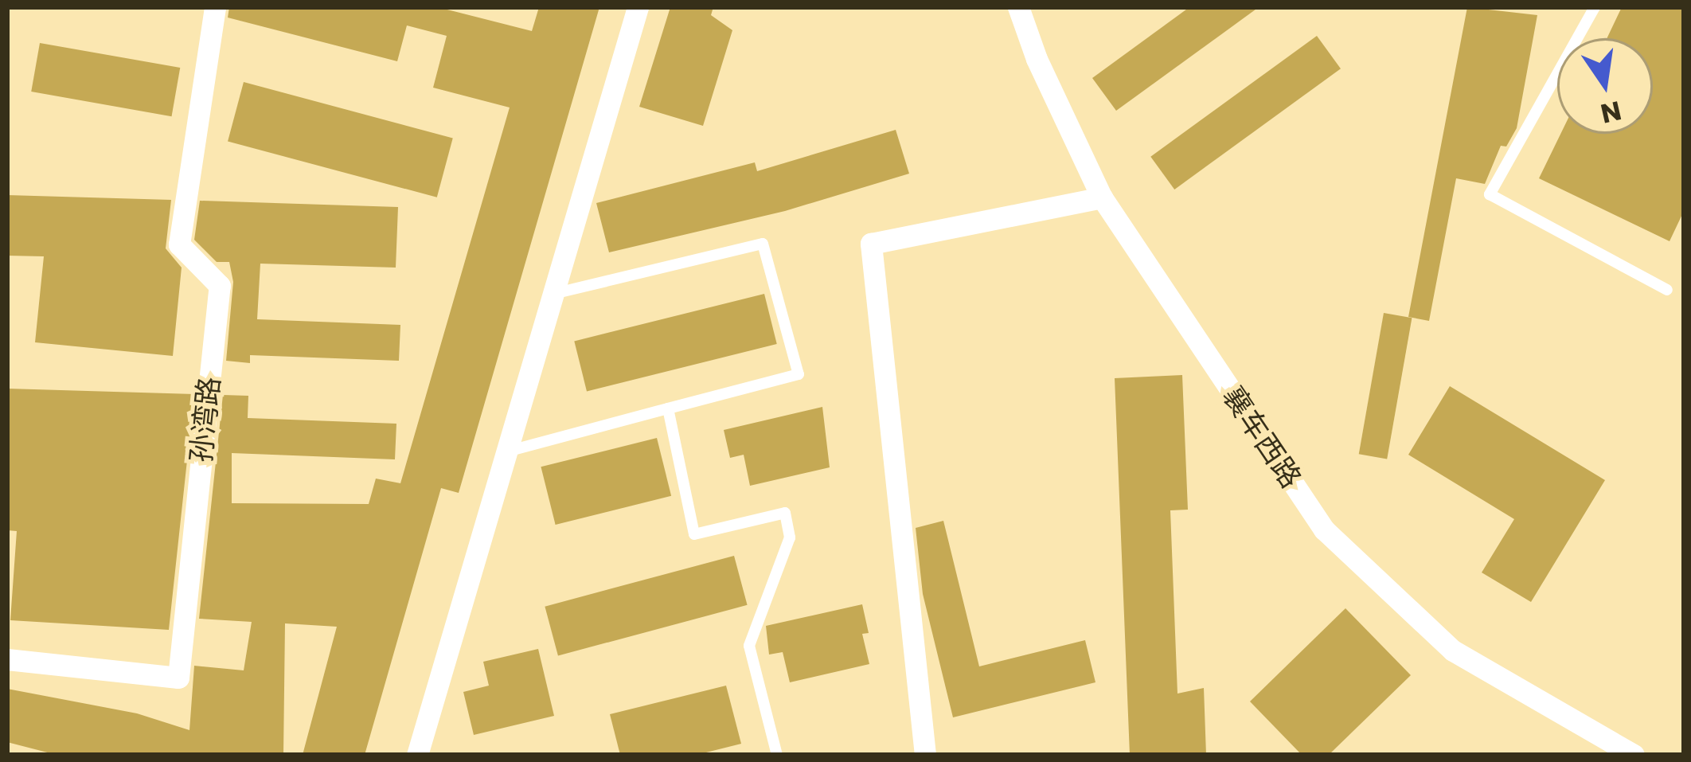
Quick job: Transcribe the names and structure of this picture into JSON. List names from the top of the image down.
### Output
{
  "streets": {
    "street": ["孙湾路", "襄车西路"]
  },
  "north": "bottom"
}
